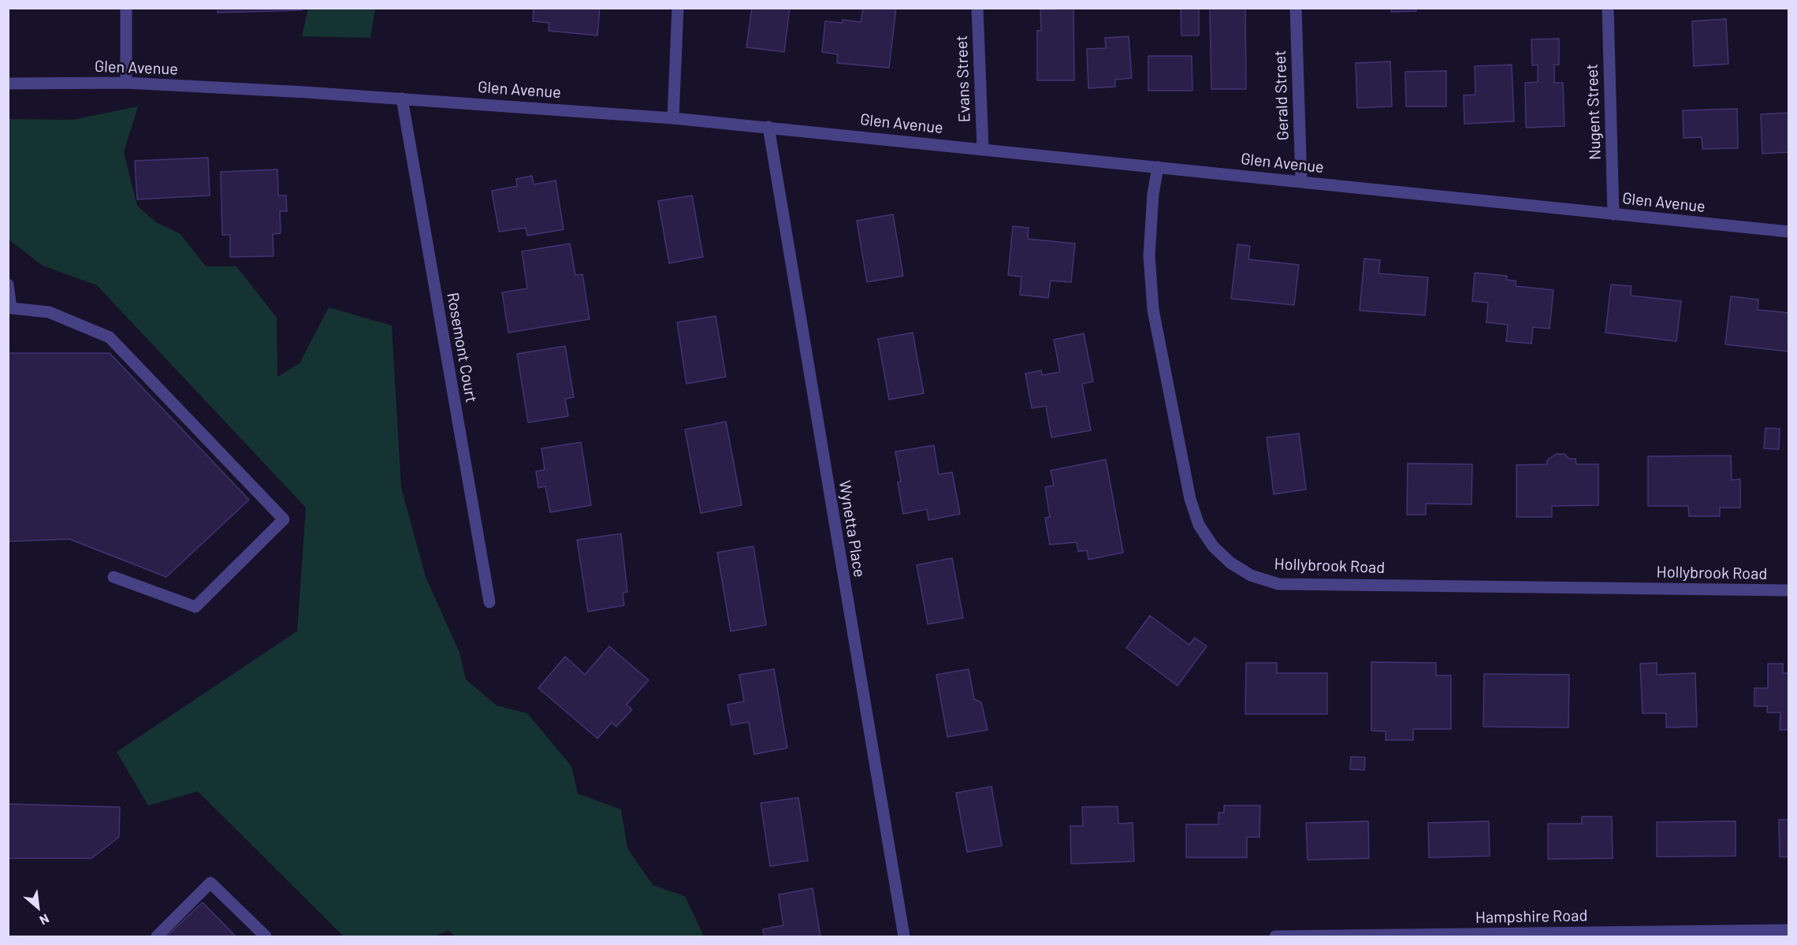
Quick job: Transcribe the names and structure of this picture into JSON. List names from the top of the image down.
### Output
{
  "streets": {
    "street": [
      "Glen Avenue",
      "Evans Street",
      "Gerald Street",
      "Nugent Street",
      "Rosemont Court",
      "Wynetta Place",
      "Hollybrook Road",
      "Hampshire Road"
    ]
  },
  "crossings": [
    ["Glen Avenue", "Evans Street"],
    ["Glen Avenue", "Gerald Street"],
    ["Glen Avenue", "Nugent Street"],
    ["Glen Avenue", "Rosemont Court"],
    ["Glen Avenue", "Wynetta Place"],
    ["Glen Avenue", "Hollybrook Road"]
  ],
  "north": "bottom right"
}
